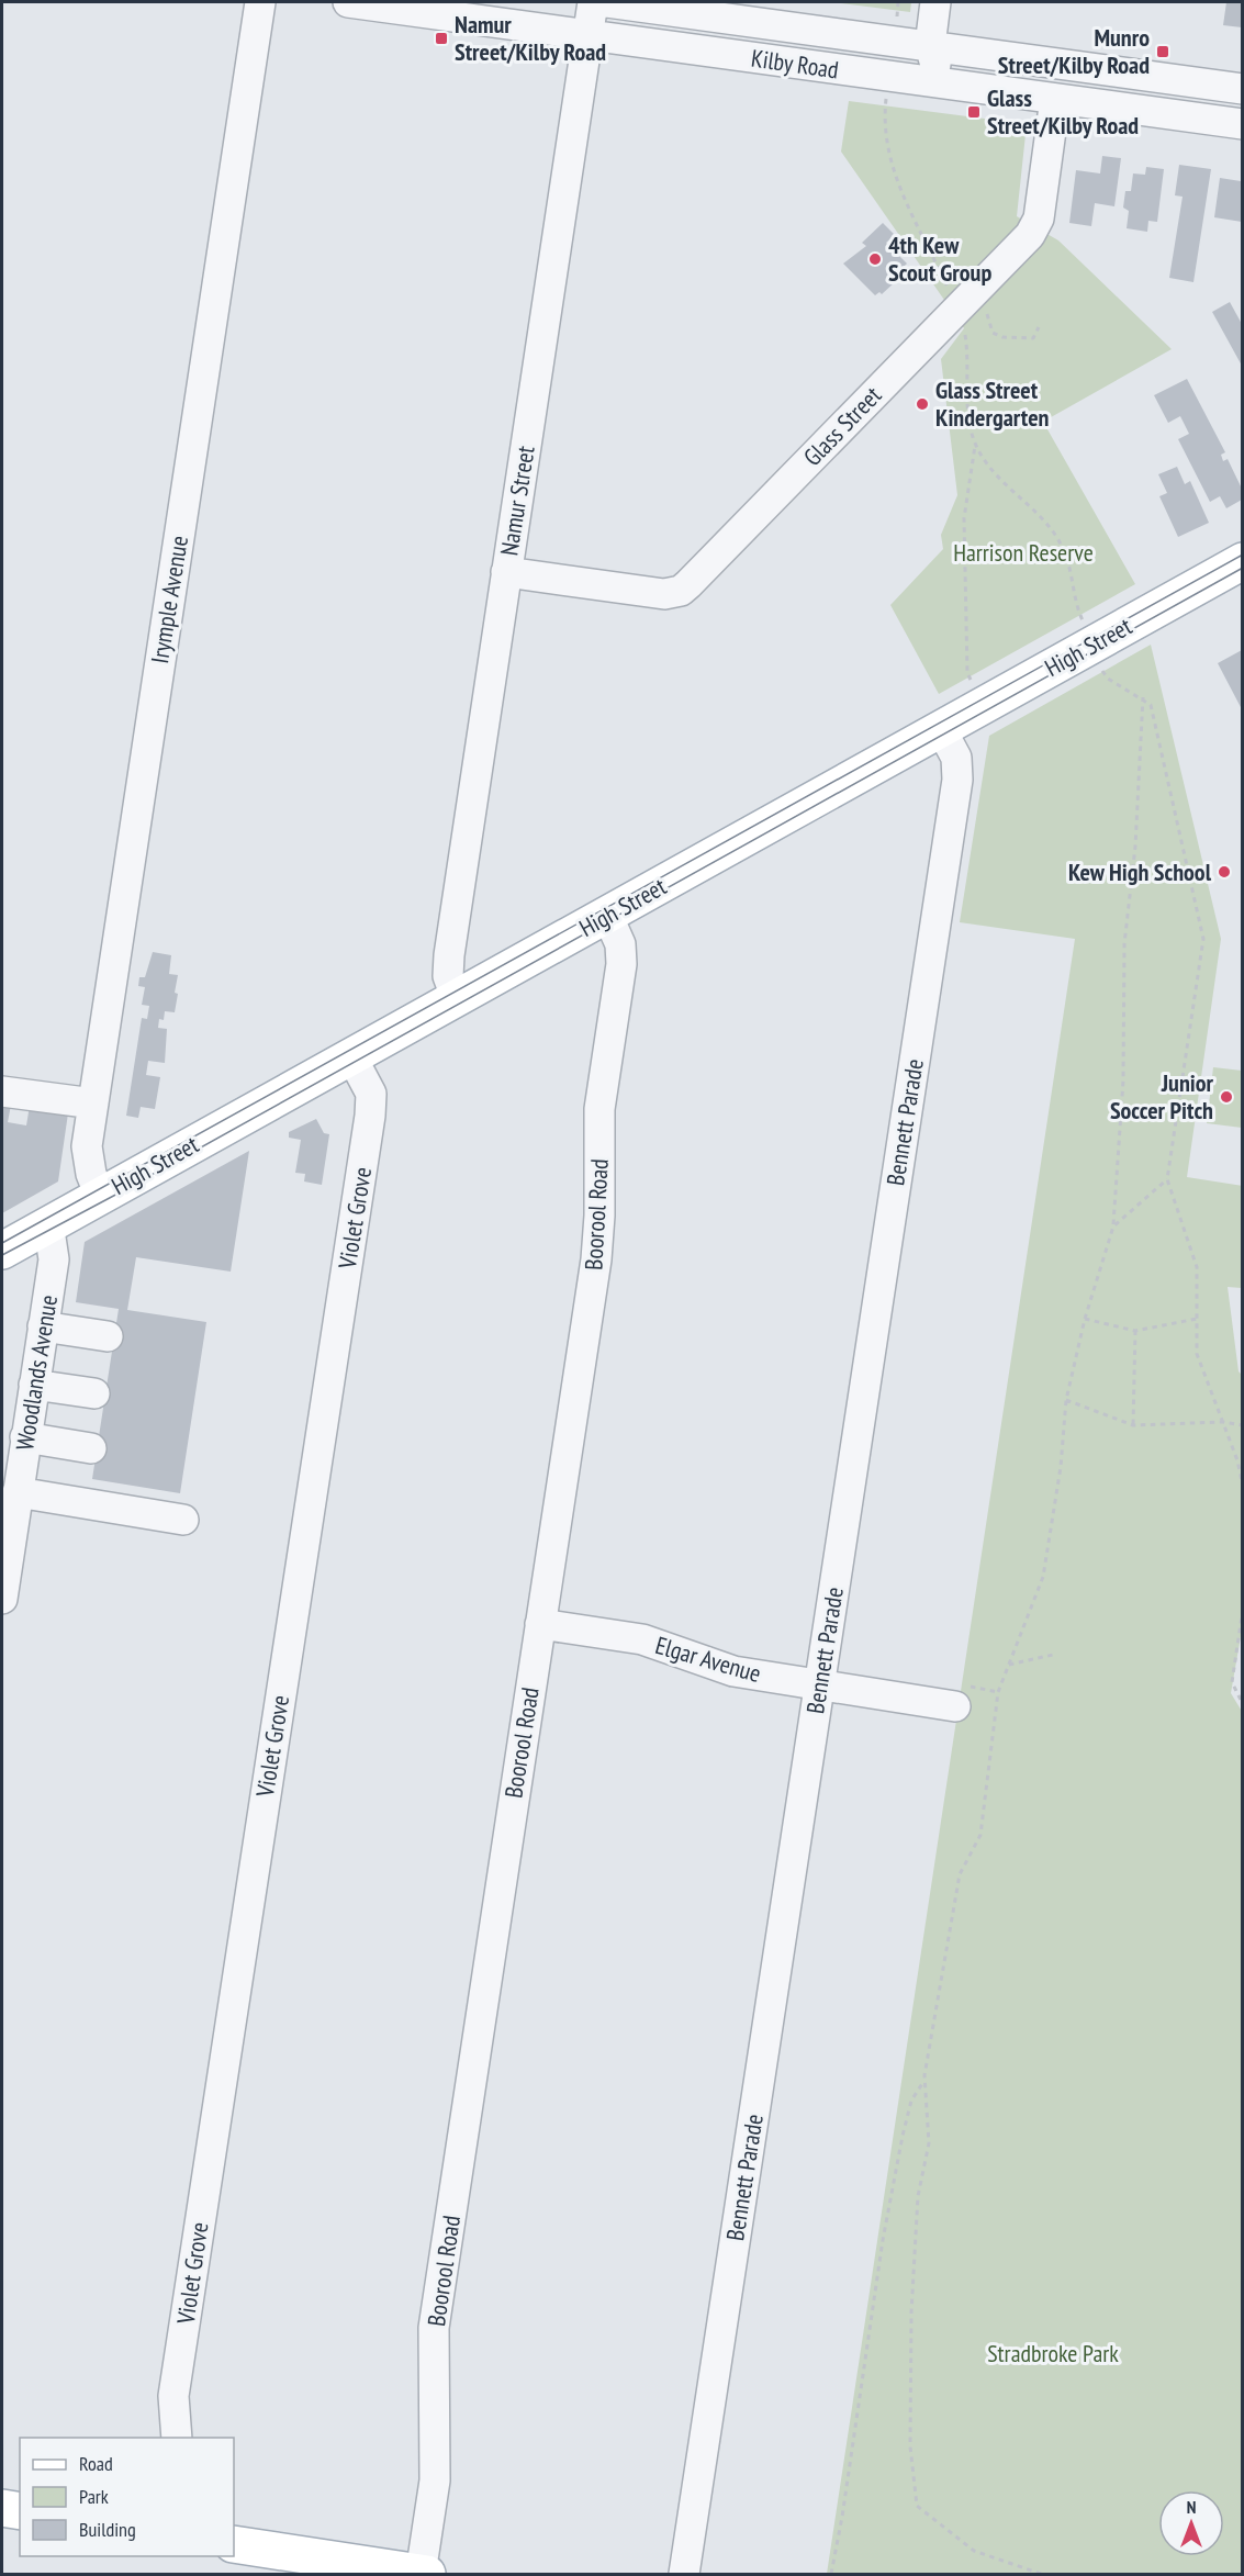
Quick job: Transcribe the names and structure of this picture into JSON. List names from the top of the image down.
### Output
{
  "streets": {
    "main road": ["High Street"],
    "street": [
      "Kilby Road",
      "Glass Street",
      "Namur Street",
      "Irymple Avenue",
      "Bennett Parade",
      "Boorool Road",
      "Violet Grove",
      "Woodlands Avenue",
      "Elgar Avenue"
    ]
  },
  "crossings": [
    ["Kilby Road", "Glass Street"],
    ["Kilby Road", "Namur Street"],
    ["Glass Street", "Namur Street"],
    ["Namur Street", "High Street"],
    ["Irymple Avenue", "High Street"],
    ["High Street", "Bennett Parade"],
    ["High Street", "Boorool Road"],
    ["High Street", "Violet Grove"],
    ["High Street", "Woodlands Avenue"],
    ["Bennett Parade", "Elgar Avenue"],
    ["Boorool Road", "Elgar Avenue"]
  ],
  "parks": ["Harrison Reserve", "Stradbroke Park"],
  "places": {
    "transit": ["Namur Street/Kilby Road", "Munro Street/Kilby Road", "Glass Street/Kilby Road"],
    "other": [
      "4th Kew Scout Group",
      "Glass Street Kindergarten",
      "Kew High School",
      "Junior Soccer Pitch"
    ]
  },
  "legend": ["Road", "Park", "Building"],
  "north": "top"
}
